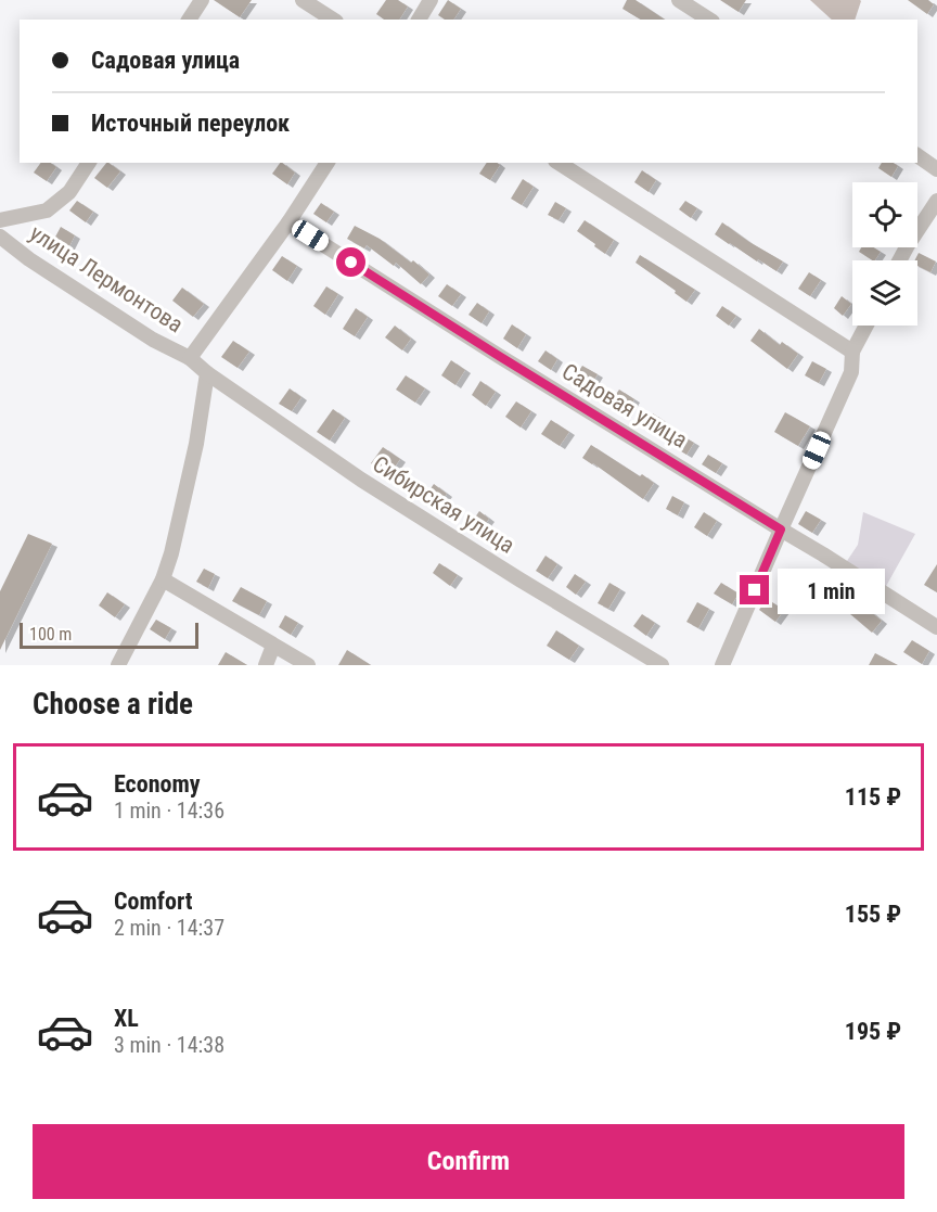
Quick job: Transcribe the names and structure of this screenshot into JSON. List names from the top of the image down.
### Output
{
  "streets": {
    "street": ["улица Лермонтова", "Садовая улица", "Сибирская улица"]
  },
  "crossings": [
    ["улица Лермонтова", "Сибирская улица"]
  ],
  "scale_bar": "100 m",
  "page": {
    "banner": ["Садовая улица", "Источный переулок"],
    "bubble": "1 min",
    "scale": "100 m",
    "heading": "Choose a ride",
    "list": [
      {
        "name": "Economy",
        "note": "1 min · 14:36",
        "value": "115 ₽"
      },
      {
        "name": "Comfort",
        "note": "2 min · 14:37",
        "value": "155 ₽"
      },
      {
        "name": "XL",
        "note": "3 min · 14:38",
        "value": "195 ₽"
      }
    ],
    "buttons": "Confirm"
  }
}
